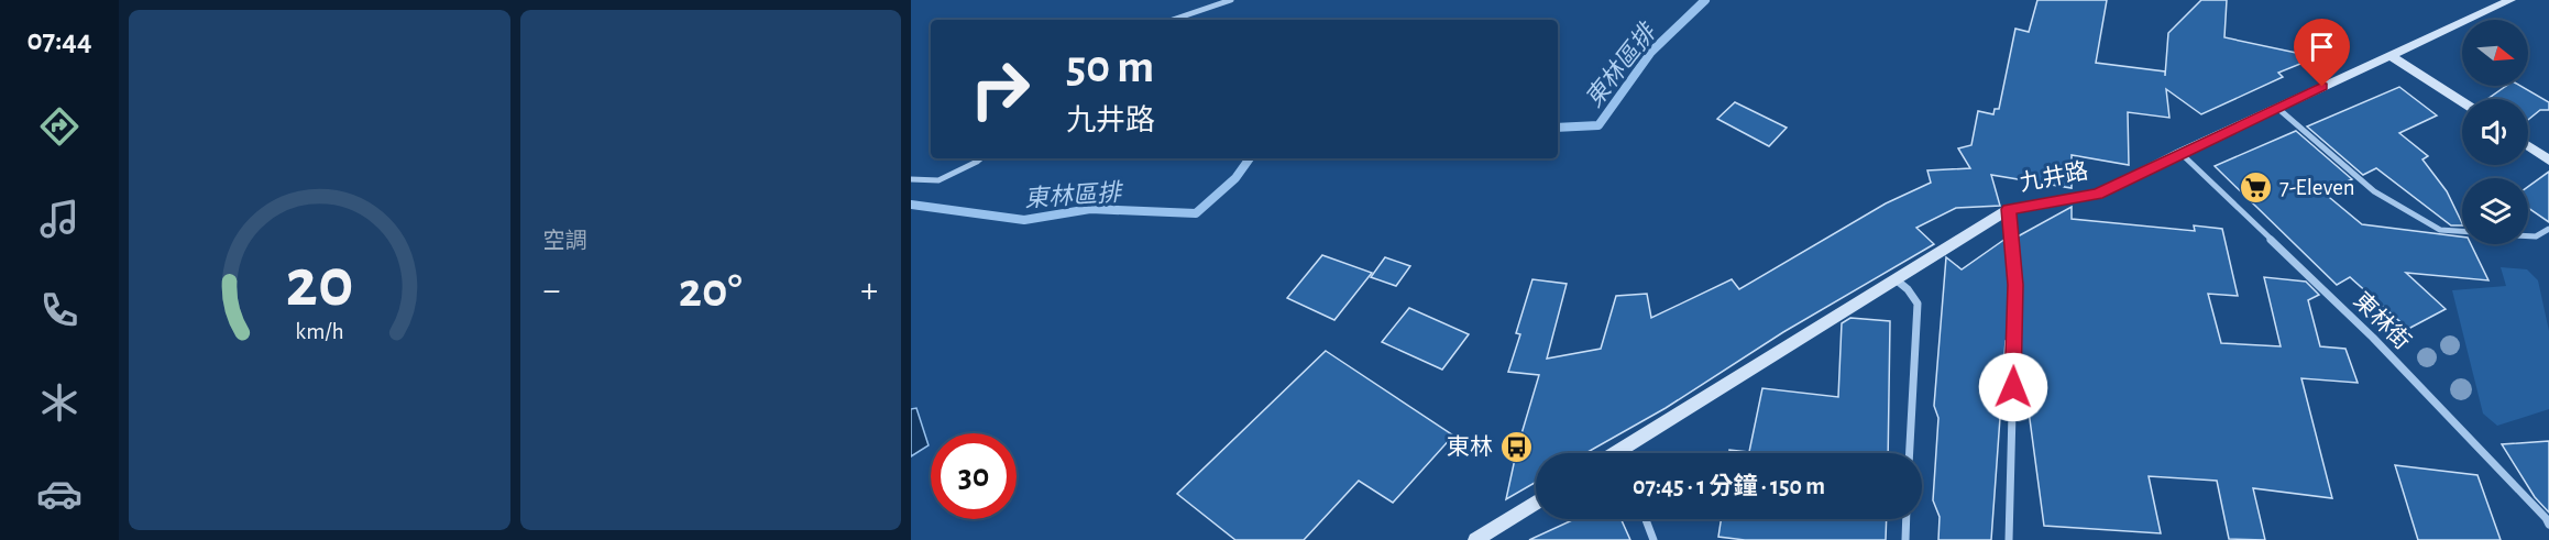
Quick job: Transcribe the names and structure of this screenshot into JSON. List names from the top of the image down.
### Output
{
  "streets": {
    "main road": ["九井路"],
    "street": ["東林街"]
  },
  "crossings": [
    ["九井路", "東林街"]
  ],
  "water": ["東林區排"],
  "places": {
    "supermarket": ["7-Eleven"],
    "bus stop": ["東林"]
  },
  "north": "right",
  "page": {
    "tabs": "07:44",
    "tile": "空調",
    "turn": ["50 m", "九井路"],
    "heat": ["−", "20°", "+"],
    "limit": "30",
    "trip": "07:45 · 1 分鐘 · 150 m",
    "gauge": ["20", "km/h"]
  }
}
